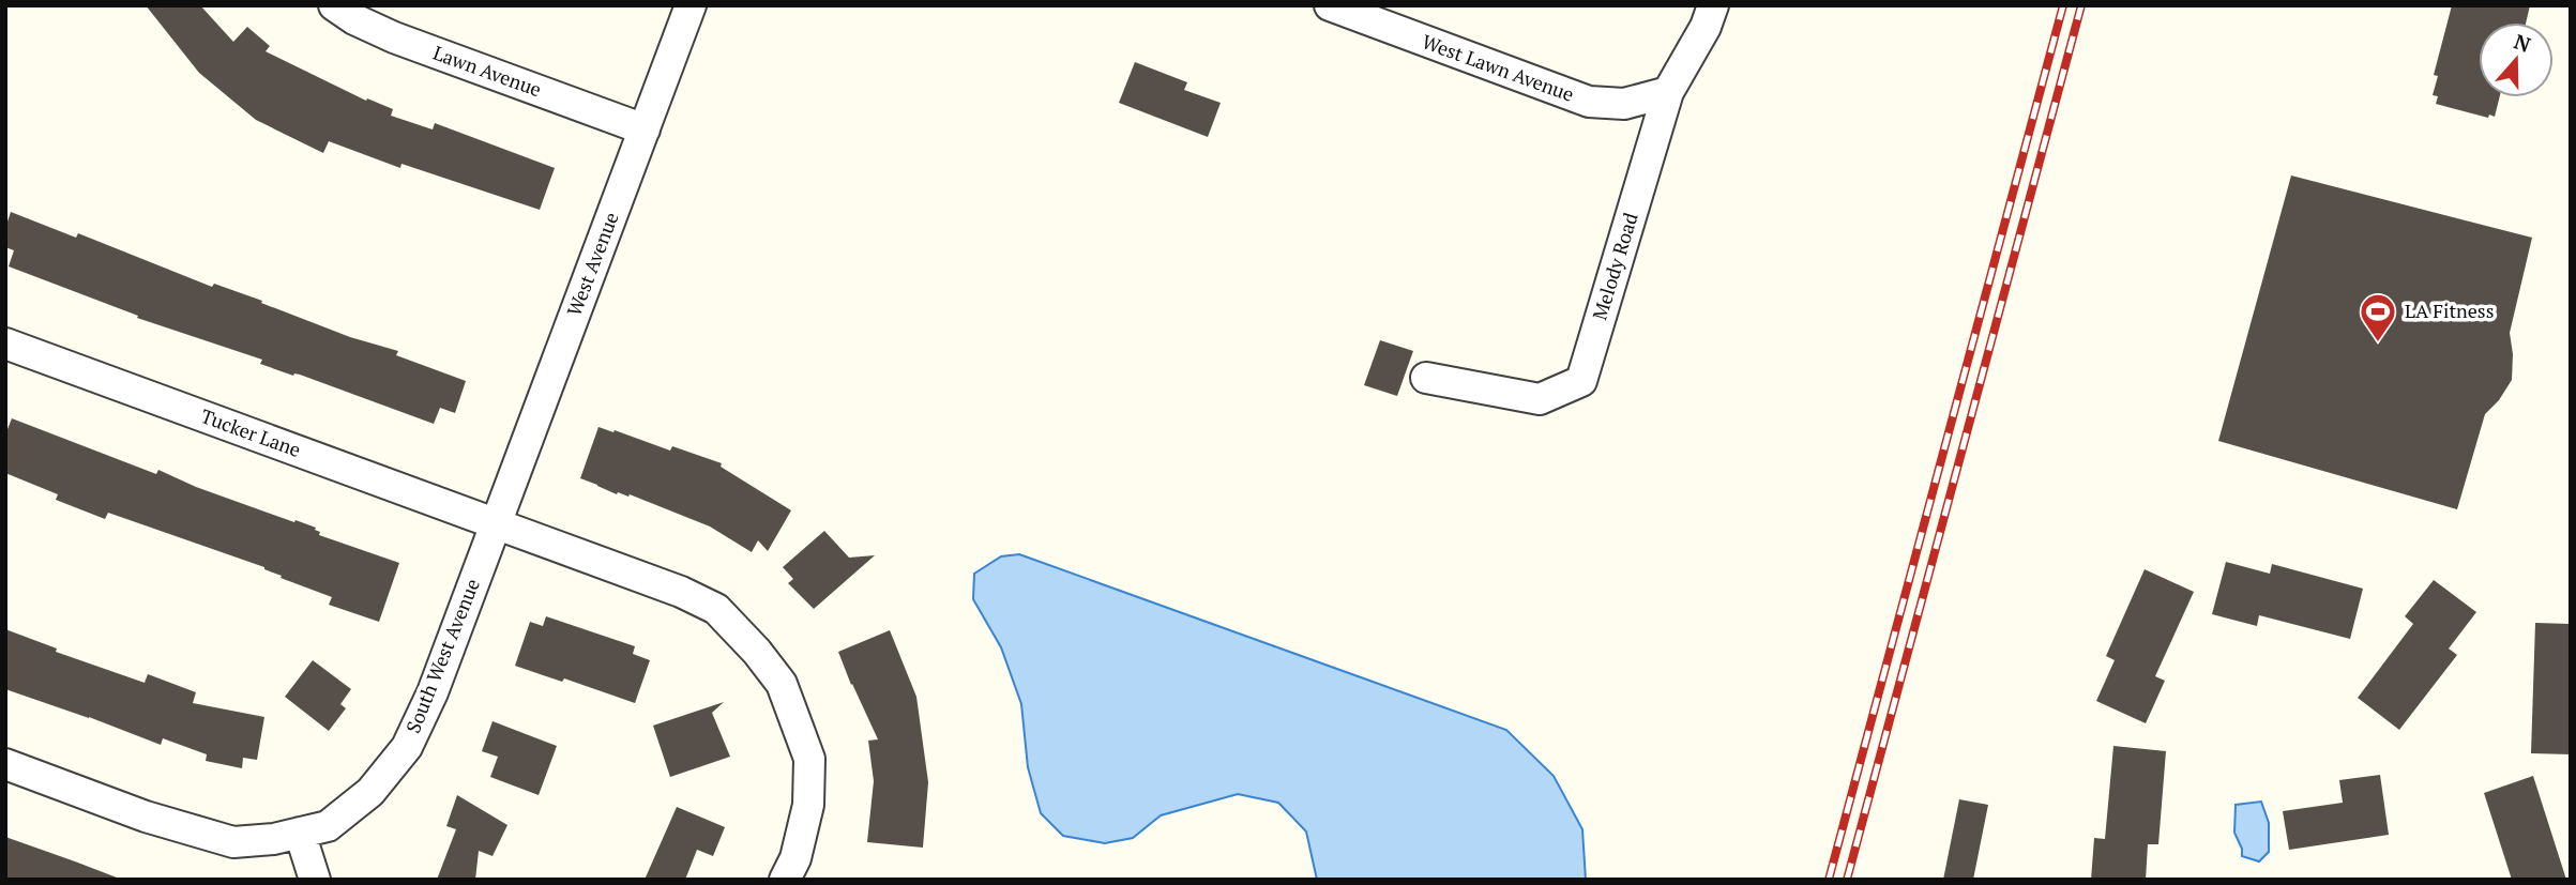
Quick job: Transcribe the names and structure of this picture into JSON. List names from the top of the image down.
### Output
{
  "streets": {
    "street": [
      "West Lawn Avenue",
      "Lawn Avenue",
      "West Avenue",
      "Melody Road",
      "Tucker Lane",
      "South West Avenue"
    ]
  },
  "crossings": [
    ["West Lawn Avenue", "Melody Road"],
    ["Lawn Avenue", "West Avenue"],
    ["West Avenue", "Tucker Lane"],
    ["West Avenue", "South West Avenue"],
    ["Tucker Lane", "South West Avenue"]
  ],
  "places": {
    "sports": ["LA Fitness"]
  },
  "north": "top"
}
